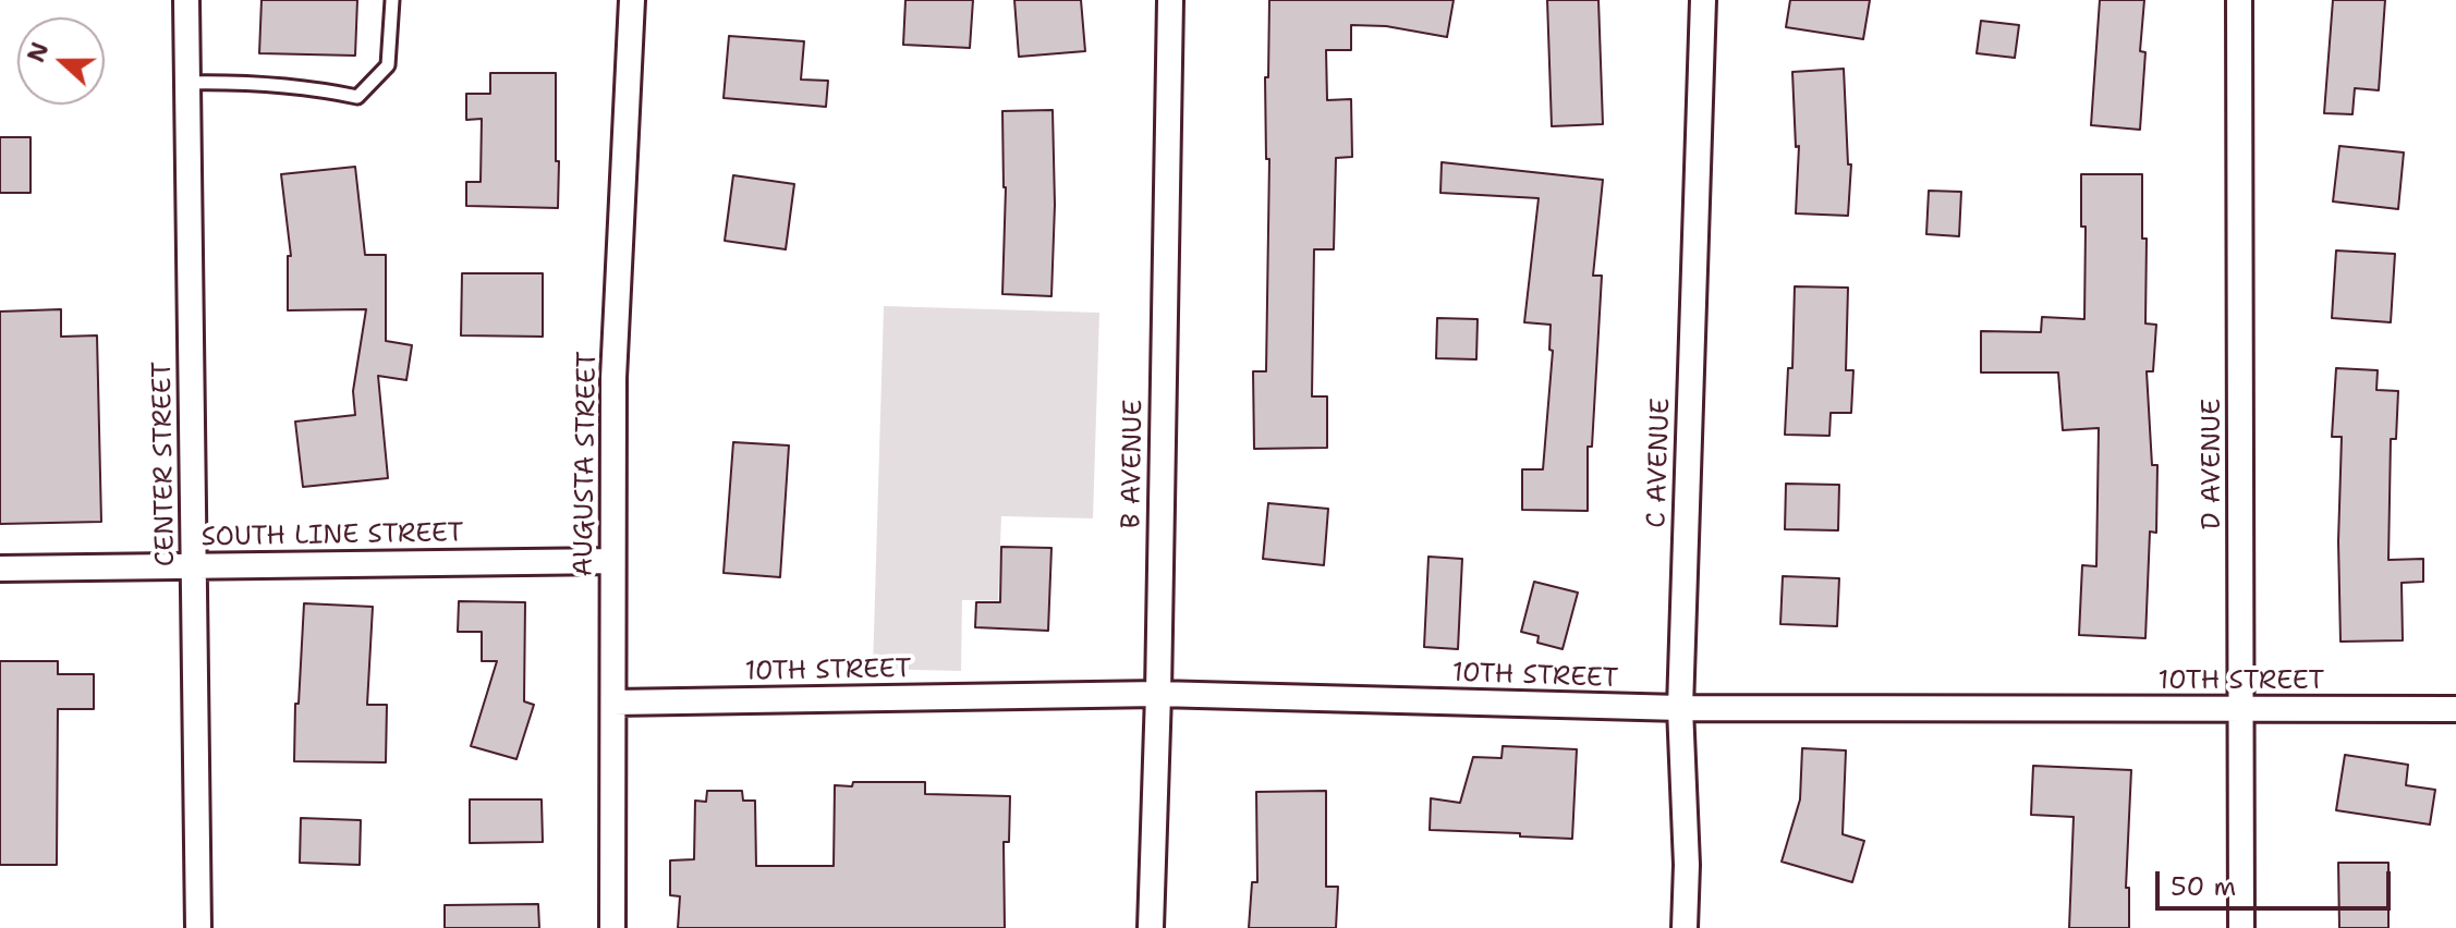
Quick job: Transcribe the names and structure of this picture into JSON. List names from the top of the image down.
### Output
{
  "streets": {
    "street": [
      "C AVENUE",
      "CENTER STREET",
      "AUGUSTA STREET",
      "B AVENUE",
      "D AVENUE",
      "SOUTH LINE STREET",
      "10TH STREET"
    ]
  },
  "crossings": [
    ["C AVENUE", "10TH STREET"],
    ["CENTER STREET", "SOUTH LINE STREET"],
    ["AUGUSTA STREET", "SOUTH LINE STREET"],
    ["AUGUSTA STREET", "10TH STREET"],
    ["B AVENUE", "10TH STREET"],
    ["D AVENUE", "10TH STREET"]
  ],
  "scale_bar": "50 m",
  "north": "left"
}
